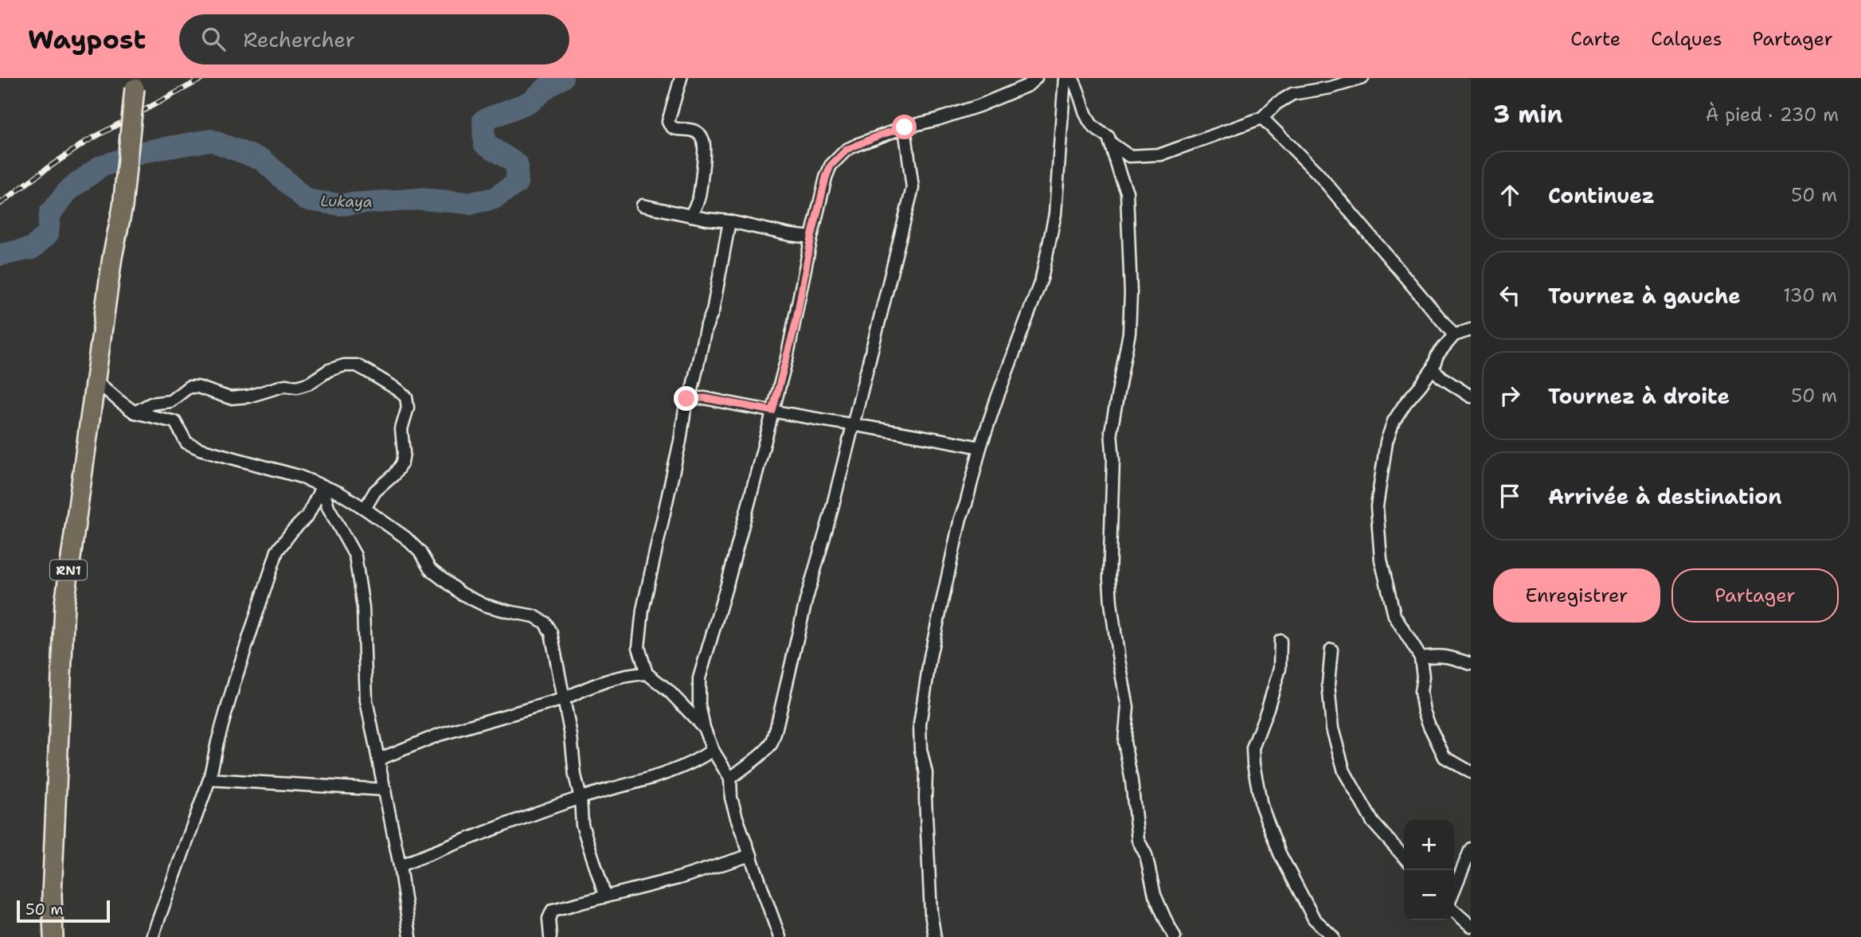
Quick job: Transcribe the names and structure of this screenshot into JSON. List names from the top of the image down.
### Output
{
  "streets": {
    "highway": ["RN1"]
  },
  "water": ["Lukaya"],
  "scale_bar": "50 m",
  "page": {
    "header": "Waypost",
    "search": "Rechercher",
    "nav": ["Carte", "Calques", "Partager"],
    "heading": ["3 min", "À pied · 230 m"],
    "list": [
      ["Continuez", "50 m"],
      ["Tournez à gauche", "130 m"],
      ["Tournez à droite", "50 m"],
      "Arrivée à destination"
    ],
    "buttons": ["Enregistrer", "Partager"],
    "map_buttons": ["+", "−"],
    "scale": "50 m"
  }
}
